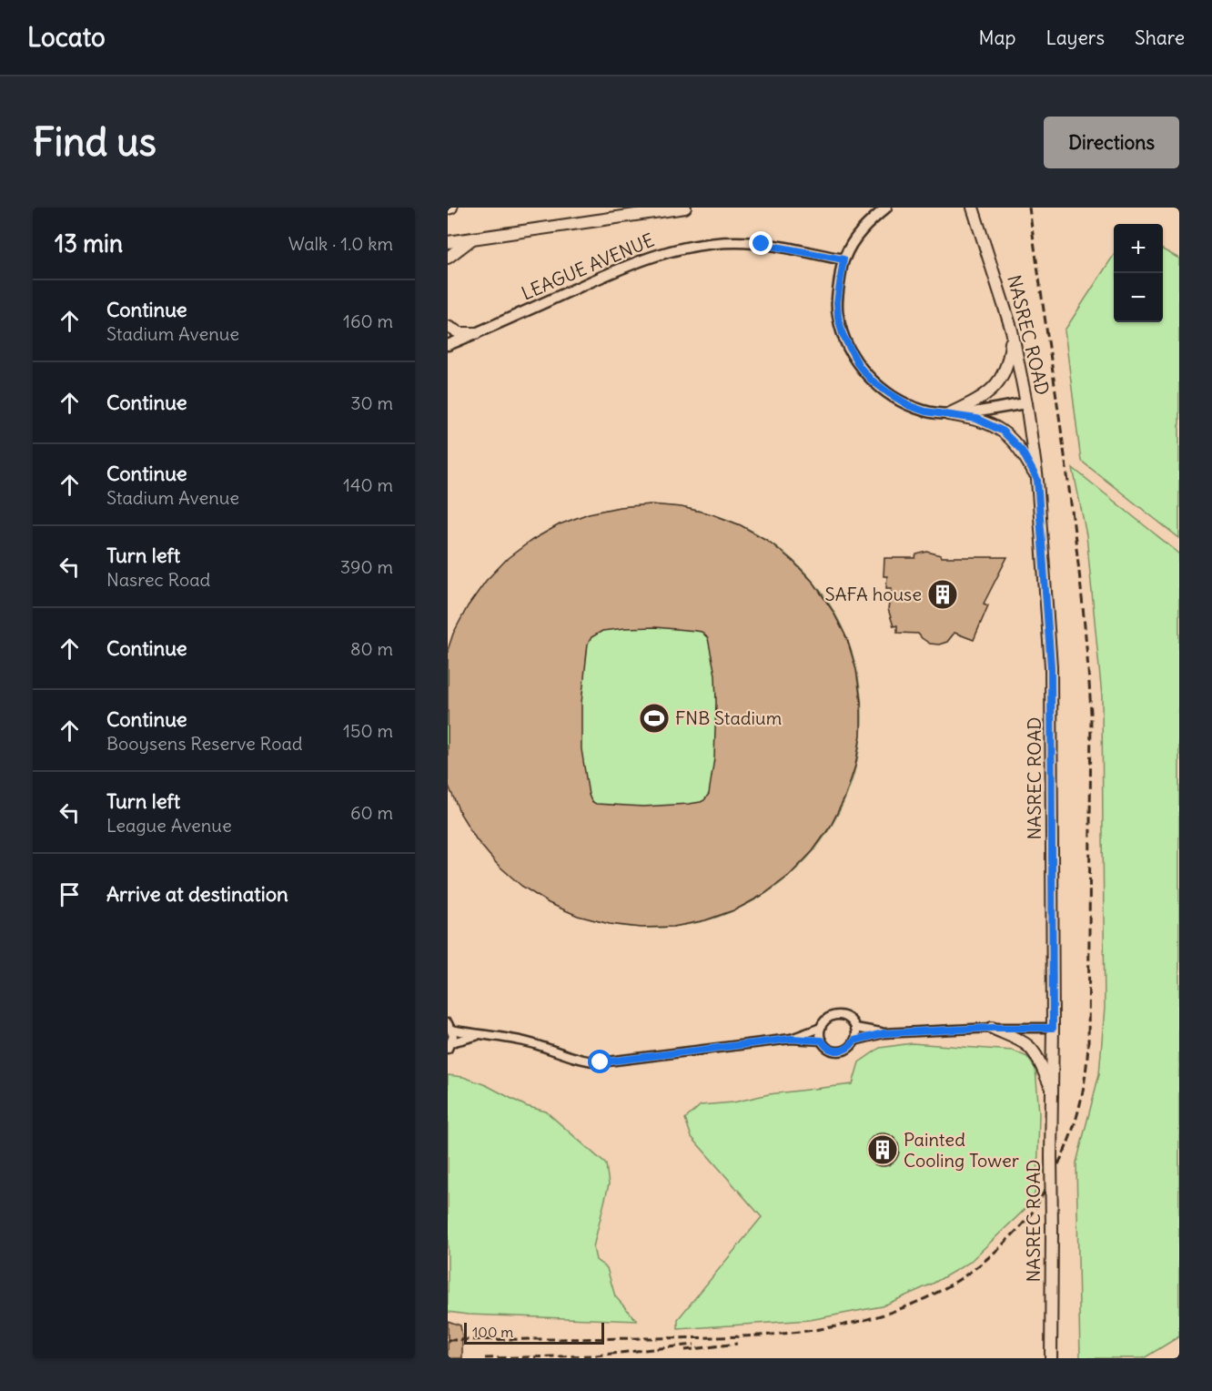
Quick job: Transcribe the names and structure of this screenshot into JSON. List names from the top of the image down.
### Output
{
  "streets": {
    "main road": ["NASREC ROAD"],
    "street": ["LEAGUE AVENUE"]
  },
  "places": {
    "building": ["SAFA house", "Painted Cooling Tower"],
    "sports": ["FNB Stadium"]
  },
  "scale_bar": "100 m",
  "page": {
    "header": "Locato",
    "nav": ["Map", "Layers", "Share"],
    "buttons": "Directions",
    "title": "Find us",
    "heading": ["13 min", "Walk · 1.0 km"],
    "map_buttons": ["+", "−"],
    "list": [
      ["Continue", "Stadium Avenue", "160 m"],
      ["Continue", "30 m"],
      ["Continue", "Stadium Avenue", "140 m"],
      ["Turn left", "Nasrec Road", "390 m"],
      ["Continue", "80 m"],
      ["Continue", "Booysens Reserve Road", "150 m"],
      ["Turn left", "League Avenue", "60 m"],
      "Arrive at destination"
    ],
    "scale": "100 m"
  }
}
